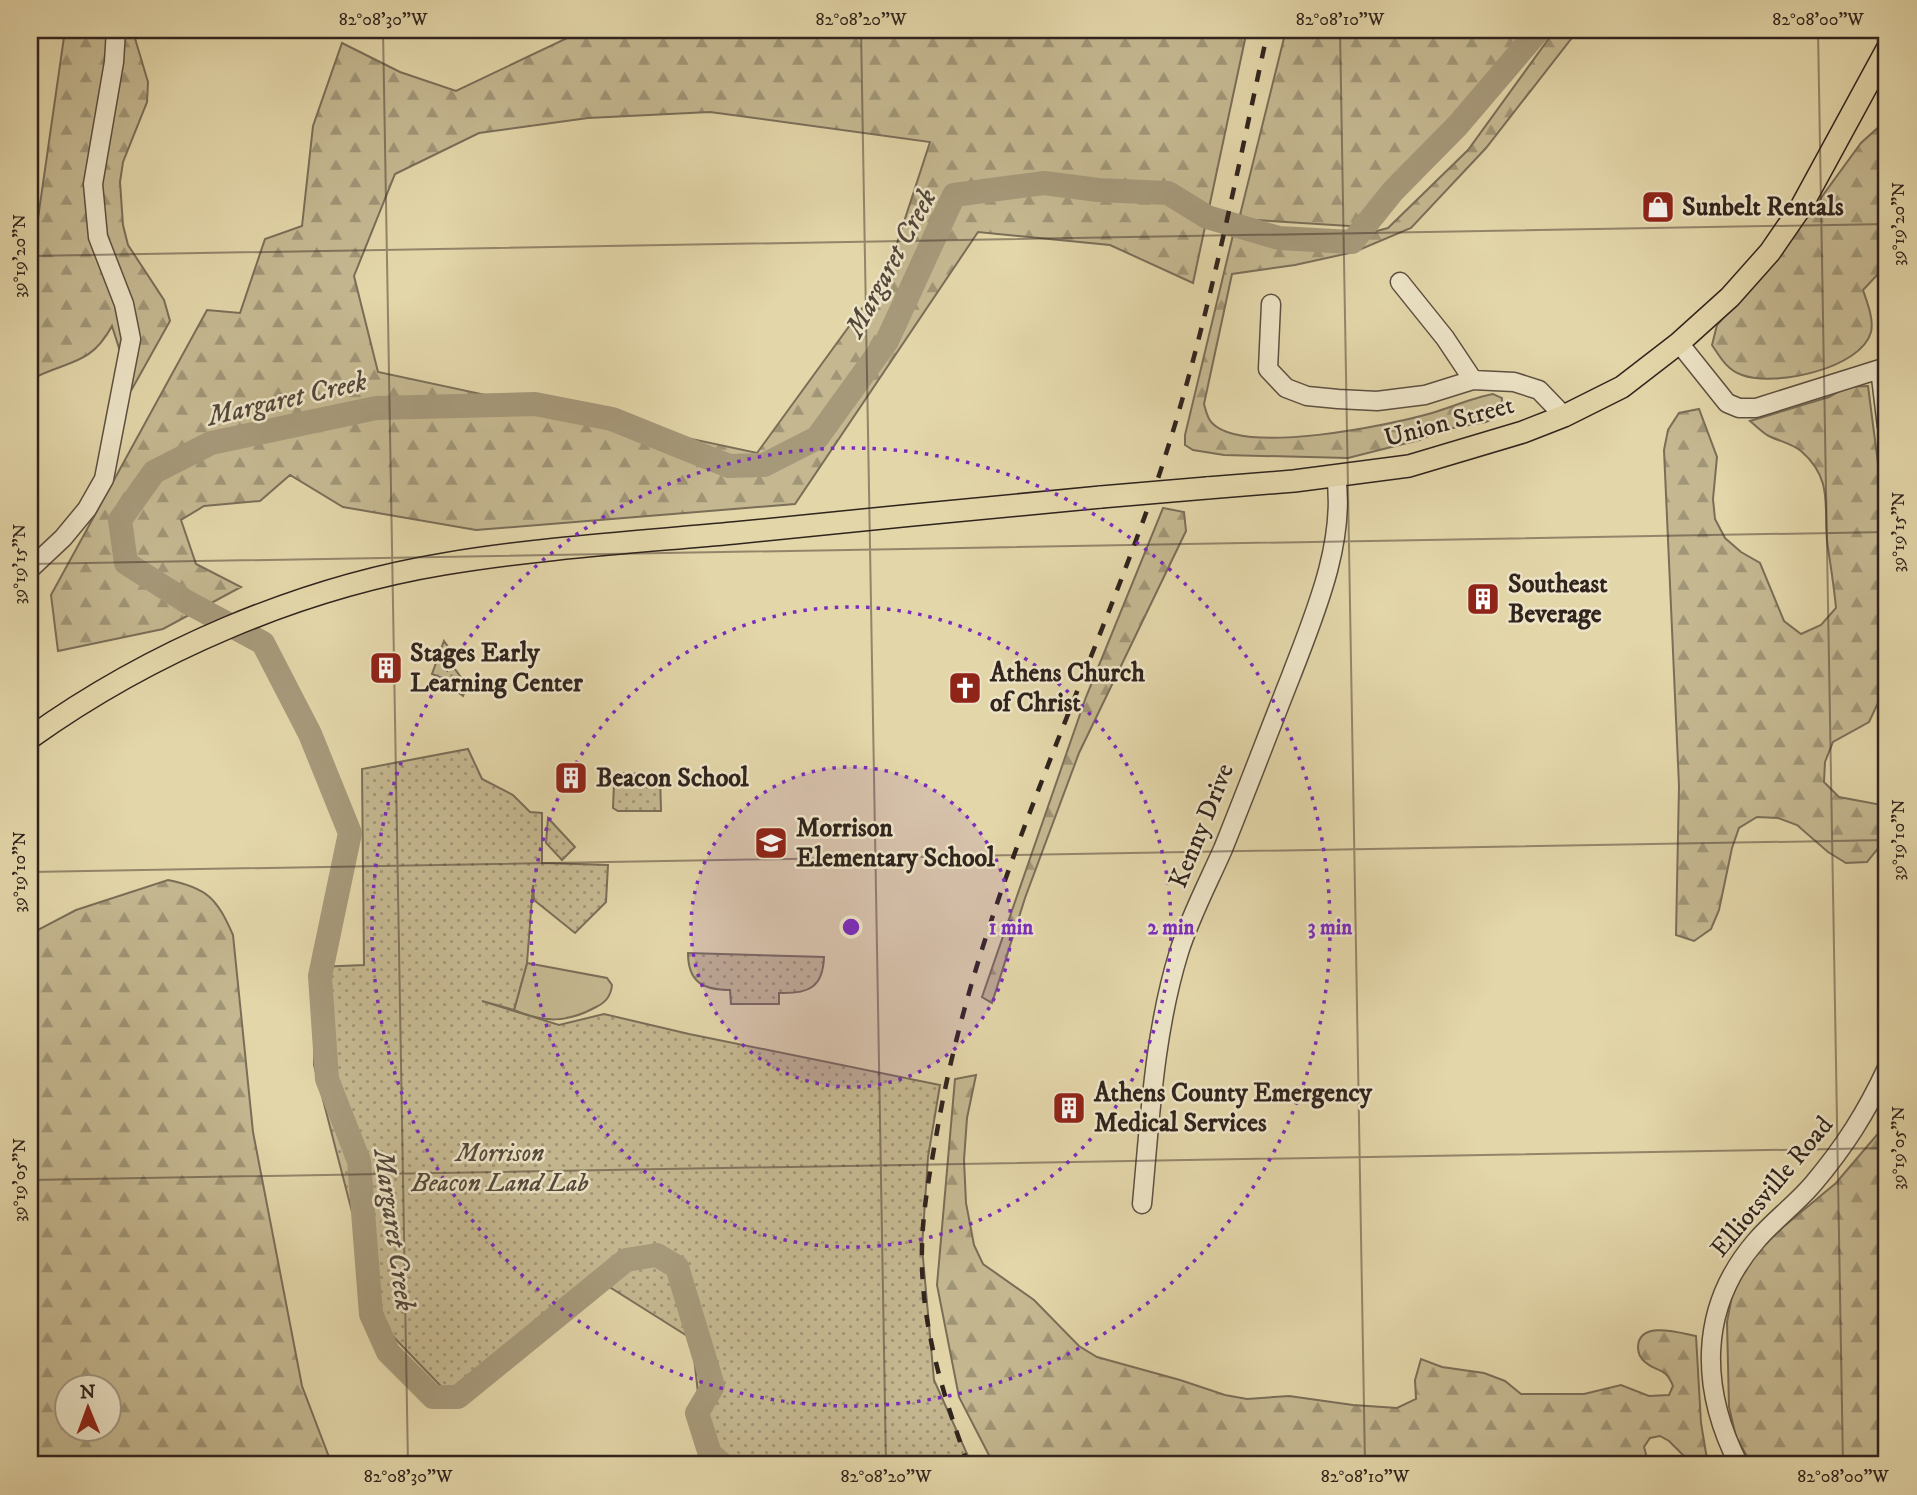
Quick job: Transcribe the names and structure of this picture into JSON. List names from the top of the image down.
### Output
{
  "streets": {
    "main road": ["Union Street"],
    "street": ["Kenny Drive", "Elliotsville Road"]
  },
  "crossings": [
    ["Union Street", "Kenny Drive"]
  ],
  "water": ["Margaret Creek"],
  "parks": ["Morrison Beacon Land Lab"],
  "places": {
    "shop": ["Sunbelt Rentals"],
    "building": [
      "Southeast Beverage",
      "Stages Early Learning Center",
      "Beacon School",
      "Athens County Emergency Medical Services"
    ],
    "church": ["Athens Church of Christ"],
    "school or university": ["Morrison Elementary School"]
  },
  "north": "top",
  "coordinates": [
    "82°08'30\"W",
    "82°08'20\"W",
    "82°08'10\"W",
    "82°08'00\"W",
    "39°19'20\"N",
    "39°19'15\"N",
    "39°19'10\"N",
    "39°19'05\"N"
  ],
  "rings": ["1 min", "2 min", "3 min"]
}
